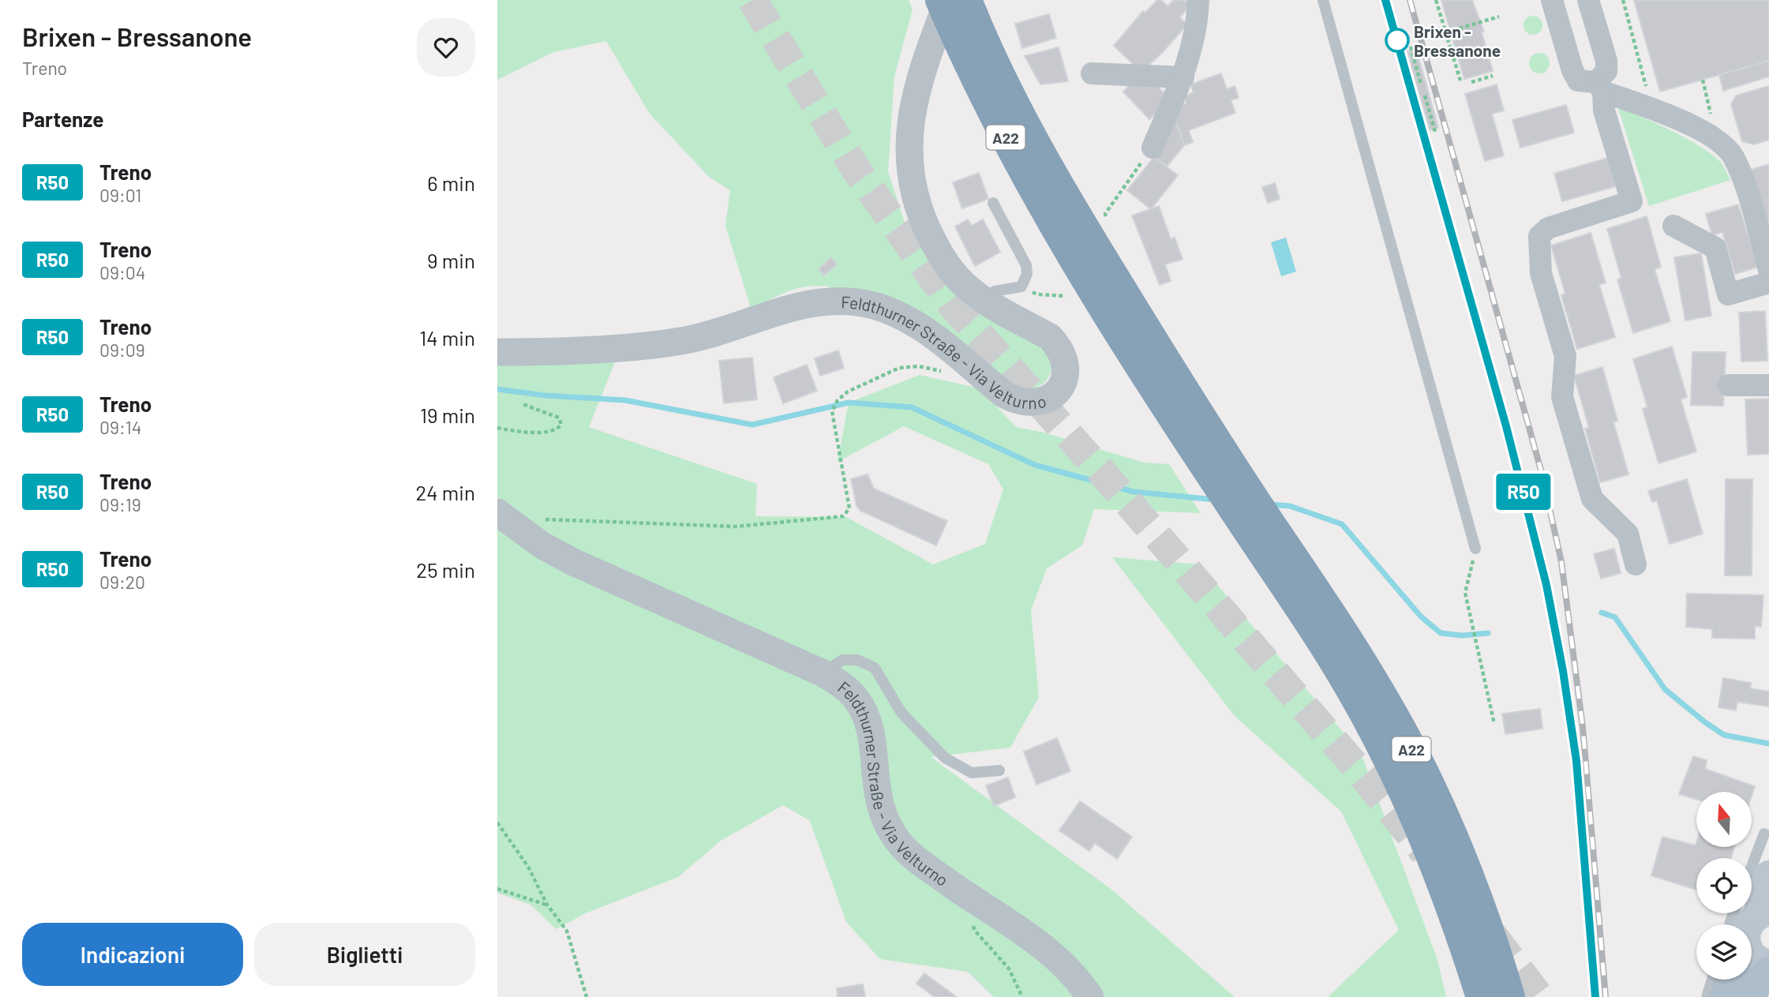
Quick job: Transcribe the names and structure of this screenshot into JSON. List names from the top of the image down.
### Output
{
  "streets": {
    "highway": ["A22"],
    "street": ["Feldthurner Straße - Via Velturno"]
  },
  "places": ["Brixen - Bressanone"],
  "north": "top",
  "page": {
    "heading": [
      ["Brixen - Bressanone", "Treno"],
      "Partenze"
    ],
    "on_map": "R50",
    "list": [
      {
        "mark": "R50",
        "name": "Treno",
        "note": "09:01",
        "value": "6 min"
      },
      {
        "mark": "R50",
        "name": "Treno",
        "note": "09:04",
        "value": "9 min"
      },
      {
        "mark": "R50",
        "name": "Treno",
        "note": "09:09",
        "value": "14 min"
      },
      {
        "mark": "R50",
        "name": "Treno",
        "note": "09:14",
        "value": "19 min"
      },
      {
        "mark": "R50",
        "name": "Treno",
        "note": "09:19",
        "value": "24 min"
      },
      {
        "mark": "R50",
        "name": "Treno",
        "note": "09:20",
        "value": "25 min"
      }
    ],
    "buttons": ["Indicazioni", "Biglietti"]
  }
}
